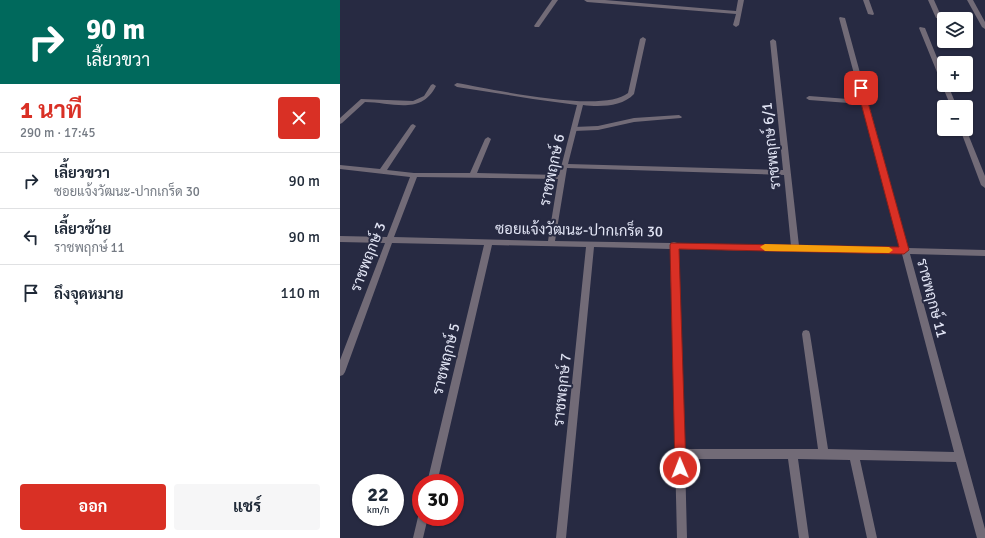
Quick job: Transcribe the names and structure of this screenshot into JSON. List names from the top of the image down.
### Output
{
  "streets": {
    "street": [
      "ราชพฤกษ์ 6/1",
      "ราชพฤกษ์ 6",
      "ซอยแจ้งวัฒนะ-ปากเกร็ด 30",
      "ราชพฤกษ์ 3",
      "ราชพฤกษ์ 11",
      "ราชพฤกษ์ 5",
      "ราชพฤกษ์ 7"
    ]
  },
  "crossings": [
    ["ราชพฤกษ์ 6/1", "ซอยแจ้งวัฒนะ-ปากเกร็ด 30"],
    ["ราชพฤกษ์ 6", "ซอยแจ้งวัฒนะ-ปากเกร็ด 30"],
    ["ซอยแจ้งวัฒนะ-ปากเกร็ด 30", "ราชพฤกษ์ 3"],
    ["ซอยแจ้งวัฒนะ-ปากเกร็ด 30", "ราชพฤกษ์ 11"],
    ["ซอยแจ้งวัฒนะ-ปากเกร็ด 30", "ราชพฤกษ์ 5"],
    ["ซอยแจ้งวัฒนะ-ปากเกร็ด 30", "ราชพฤกษ์ 7"]
  ],
  "page": {
    "turn": ["90 m", "เลี้ยวขวา"],
    "map_buttons": ["+", "−"],
    "heading": ["1 นาที", "290 m · 17:45"],
    "list": [
      {
        "name": "เลี้ยวขวา",
        "note": "ซอยแจ้งวัฒนะ-ปากเกร็ด 30",
        "value": "90 m"
      },
      {
        "name": "เลี้ยวซ้าย",
        "note": "ราชพฤกษ์ 11",
        "value": "90 m"
      },
      {
        "name": "ถึงจุดหมาย",
        "value": "110 m"
      }
    ],
    "speed": "22 km/h",
    "limit": "30",
    "buttons": ["ออก", "แชร์"]
  }
}
